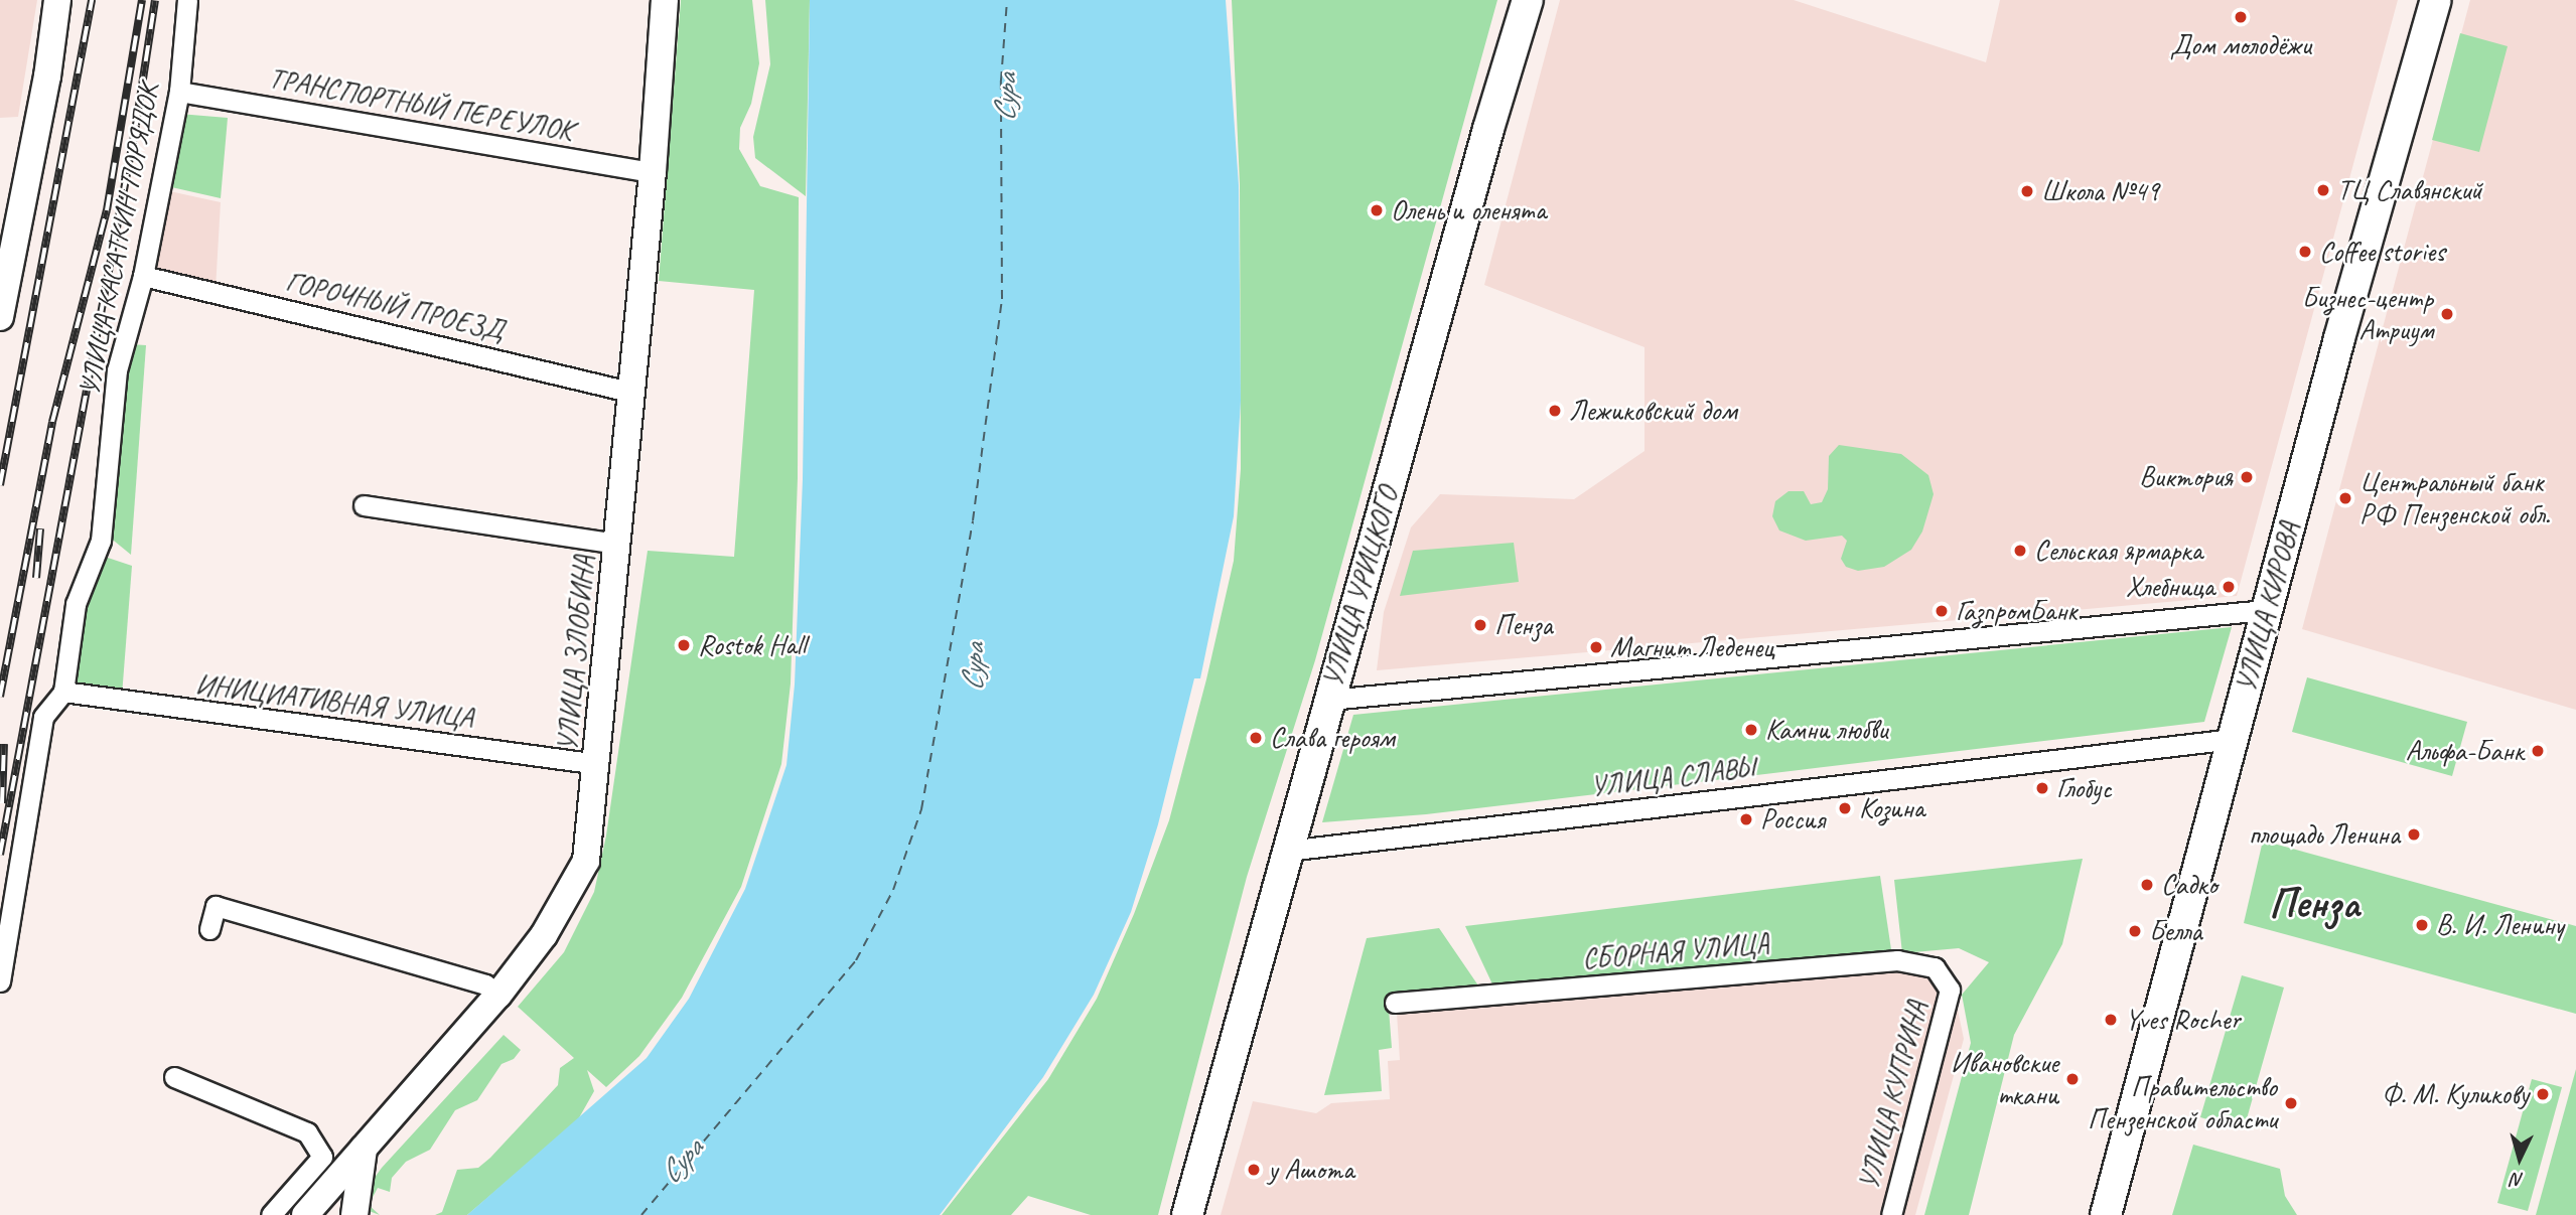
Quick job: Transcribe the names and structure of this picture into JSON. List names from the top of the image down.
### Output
{
  "streets": {
    "main road": ["УЛИЦА УРИЦКОГО", "УЛИЦА КИРОВА", "УЛИЦА ЗЛОБИНА"],
    "street": [
      "ТРАНСПОРТНЫЙ ПЕРЕУЛОК",
      "УЛИЦА КАСАТКИН ПОРЯДОК",
      "ГОРОЧНЫЙ ПРОЕЗД",
      "ИНИЦИАТИВНАЯ УЛИЦА",
      "УЛИЦА СЛАВЫ",
      "СБОРНАЯ УЛИЦА",
      "УЛИЦА КУПРИНА"
    ]
  },
  "crossings": [
    ["ТРАНСПОРТНЫЙ ПЕРЕУЛОК", "УЛИЦА КАСАТКИН ПОРЯДОК"],
    ["ТРАНСПОРТНЫЙ ПЕРЕУЛОК", "УЛИЦА ЗЛОБИНА"],
    ["УЛИЦА КАСАТКИН ПОРЯДОК", "ГОРОЧНЫЙ ПРОЕЗД"],
    ["УЛИЦА КАСАТКИН ПОРЯДОК", "ИНИЦИАТИВНАЯ УЛИЦА"],
    ["ГОРОЧНЫЙ ПРОЕЗД", "УЛИЦА ЗЛОБИНА"],
    ["УЛИЦА УРИЦКОГО", "УЛИЦА СЛАВЫ"],
    ["УЛИЦА КИРОВА", "УЛИЦА СЛАВЫ"],
    ["УЛИЦА ЗЛОБИНА", "ИНИЦИАТИВНАЯ УЛИЦА"],
    ["СБОРНАЯ УЛИЦА", "УЛИЦА КУПРИНА"]
  ],
  "districts": ["Пенза"],
  "water": ["Сура"],
  "places": [
    "Дом молодёжи",
    "ТЦ Славянский",
    "Школа №49",
    "Олень и оленята",
    "Coffee stories",
    "Бизнес-центр Атриум",
    "Лежиковский дом",
    "Виктория",
    "Центральный банк РФ Пензенской обл.",
    "Сельская ярмарка",
    "Хлебница",
    "ГазпромБанк",
    "Пенза",
    "Rostok Hall",
    "Магнит Леденец",
    "Камни любви",
    "Слава героям",
    "Альфа-Банк",
    "Глобус",
    "Козина",
    "Россия",
    "площадь Ленина",
    "Садко",
    "В. И. Ленину",
    "Белла",
    "Yves Rocher",
    "Ивановские ткани",
    "Ф. М. Куликову",
    "Правительство Пензенской области",
    "у Ашота"
  ],
  "north": "bottom"
}
